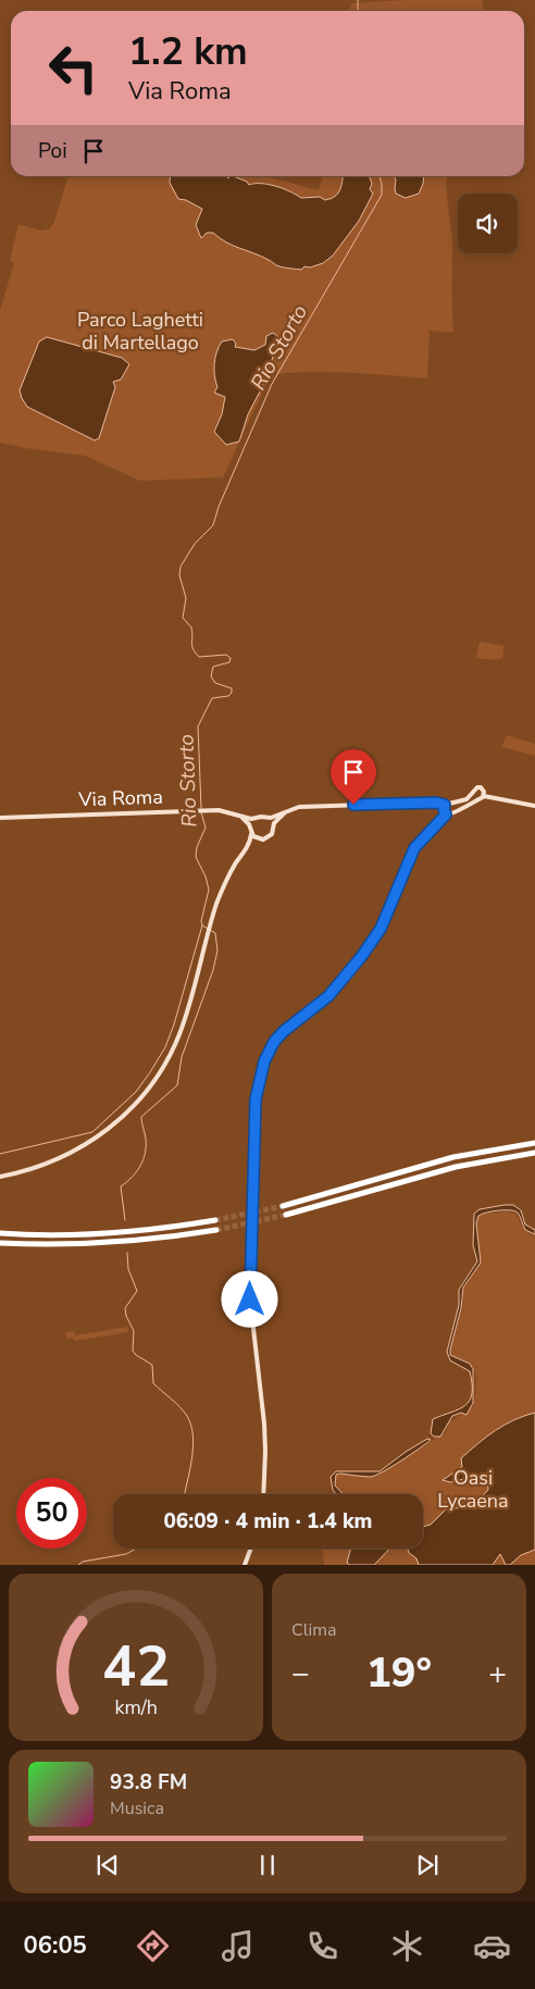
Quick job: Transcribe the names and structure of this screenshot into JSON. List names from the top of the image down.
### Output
{
  "streets": {
    "main road": ["Via Roma"]
  },
  "water": ["Rio Storto"],
  "parks": ["Parco Laghetti di Martellago", "Oasi Lycaena"],
  "page": {
    "turn": ["1.2 km", "Via Roma"],
    "then": "Poi",
    "limit": "50",
    "trip": "06:09 · 4 min · 1.4 km",
    "tile": "Clima",
    "heat": ["−", "19°", "+"],
    "song": ["93.8 FM", "Musica"],
    "tabs": "06:05",
    "gauge": ["42", "km/h"]
  }
}
